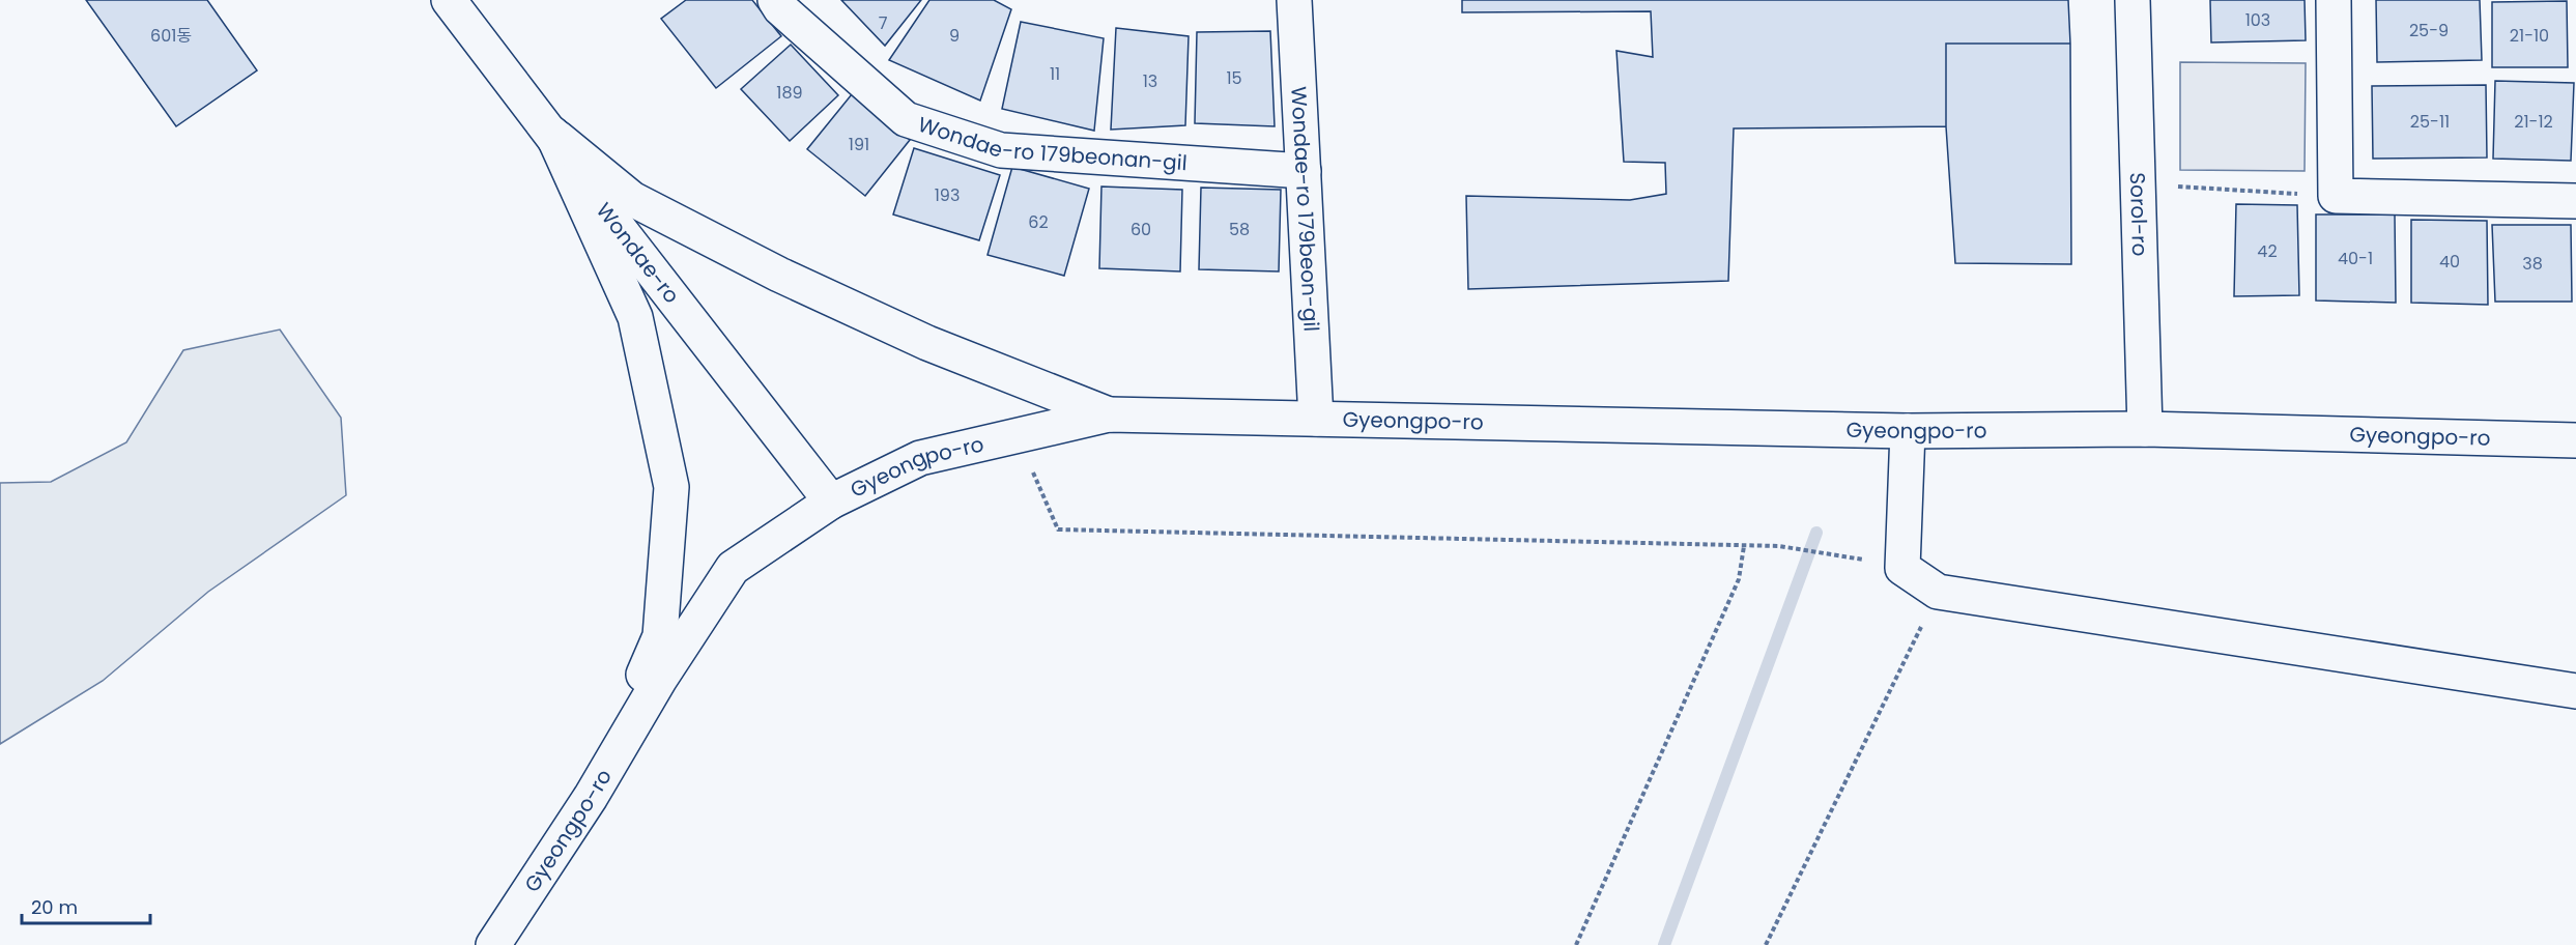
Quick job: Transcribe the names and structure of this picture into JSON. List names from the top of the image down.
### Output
{
  "streets": {
    "street": [
      "Wondae-ro 179beonan-gil",
      "Wondae-ro 179beon-gil",
      "Sorol-ro",
      "Wondae-ro",
      "Gyeongpo-ro"
    ]
  },
  "crossings": [
    ["Wondae-ro 179beonan-gil", "Wondae-ro 179beon-gil"],
    ["Wondae-ro 179beon-gil", "Gyeongpo-ro"],
    ["Sorol-ro", "Gyeongpo-ro"],
    ["Wondae-ro", "Gyeongpo-ro"]
  ],
  "house_numbers": [
    "103",
    "7",
    "25-9",
    "601동",
    "9",
    "21-10",
    "11",
    "15",
    "13",
    "189",
    "25-11",
    "21-12",
    "191",
    "193",
    "62",
    "60",
    "58",
    "42",
    "40-1",
    "40",
    "38"
  ],
  "scale_bar": "20 m"
}
